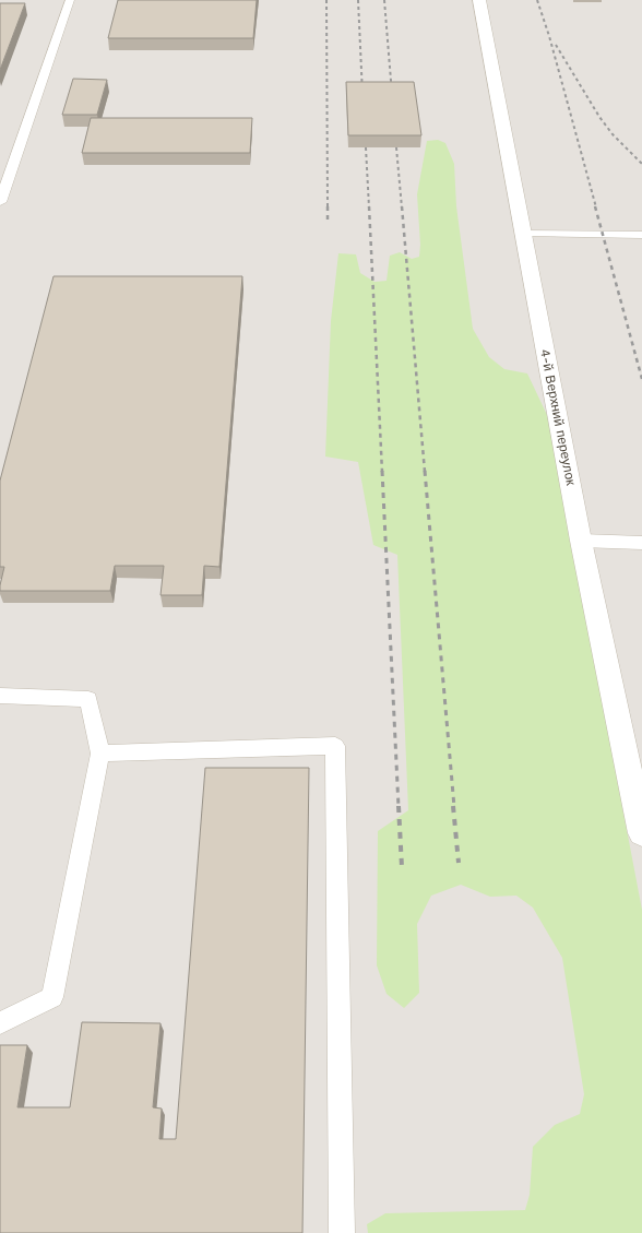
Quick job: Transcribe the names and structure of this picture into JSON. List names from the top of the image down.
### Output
{
  "streets": {
    "street": ["4-й Верхний переулок"]
  }
}
